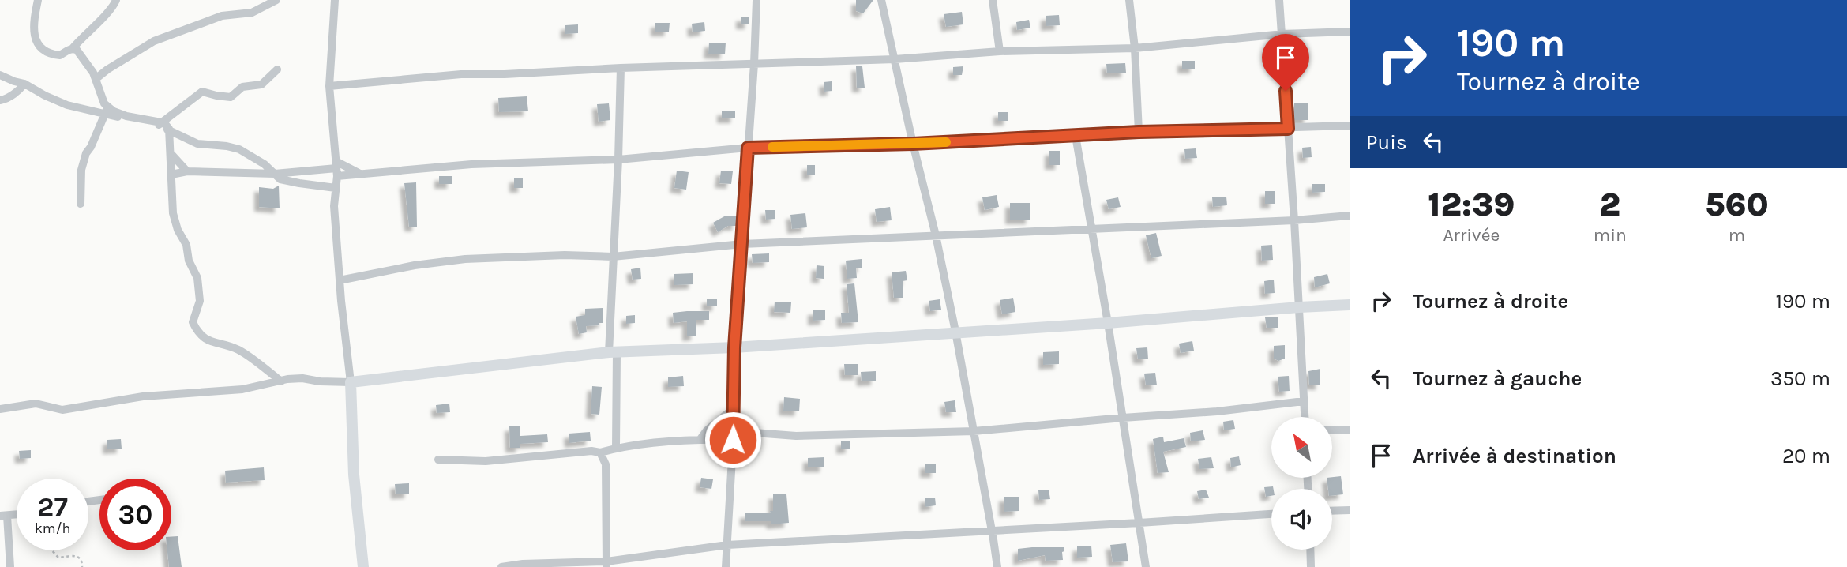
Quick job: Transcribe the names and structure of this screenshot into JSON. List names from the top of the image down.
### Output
{
  "north": "top left",
  "page": {
    "turn": ["190 m", "Tournez à droite"],
    "then": "Puis",
    "eta": [
      "12:39",
      "Arrivée",
      "2",
      "min",
      "560",
      "m"
    ],
    "list": [
      {
        "name": "Tournez à droite",
        "value": "190 m"
      },
      {
        "name": "Tournez à gauche",
        "value": "350 m"
      },
      {
        "name": "Arrivée à destination",
        "value": "20 m"
      }
    ],
    "speed": "27 km/h",
    "limit": "30"
  }
}
